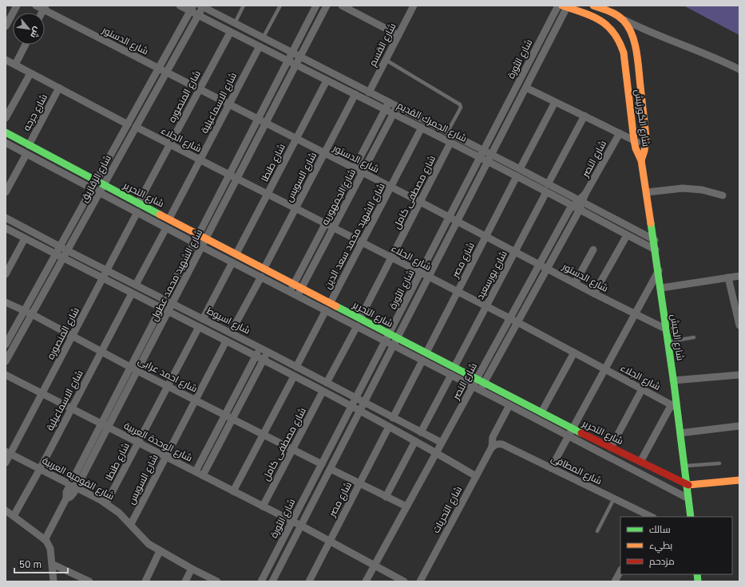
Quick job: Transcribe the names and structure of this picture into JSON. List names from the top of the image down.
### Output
{
  "streets": {
    "street": [
      "شارع الدستور",
      "شارع القسم",
      "شارع الثورة",
      "شارع المنصوره",
      "شارع الاسماعيلية",
      "شارع جرجه",
      "شارع الكورنيش",
      "شارع الجمرك القديم",
      "شارع الجلاء",
      "شارع النصر",
      "شارع طنطا",
      "شارع السويس",
      "شارع الزقازيق",
      "شارع مصطفى كامل",
      "شارع التحرير",
      "شارع الجمهوريه",
      "شارع الشهيد محمد سعد الدين",
      "شارع مصر",
      "شارع الشهيد محمد عطول",
      "شارع بورسعيد",
      "شارع اسيوط",
      "شارع الجيش",
      "شارع احمد عرابى",
      "شارع الوحدة العربية",
      "شارع المطافى",
      "شارع القوميه العربية",
      "شارع التحريات"
    ]
  },
  "crossings": [
    ["شارع الدستور", "شارع الثورة"],
    ["شارع الدستور", "شارع المنصوره"],
    ["شارع الدستور", "شارع الاسماعيلية"],
    ["شارع الدستور", "شارع النصر"],
    ["شارع الدستور", "شارع طنطا"],
    ["شارع الدستور", "شارع السويس"],
    ["شارع الدستور", "شارع الزقازيق"],
    ["شارع الدستور", "شارع مصطفى كامل"],
    ["شارع الدستور", "شارع الجمهوريه"],
    ["شارع الدستور", "شارع الشهيد محمد سعد الدين"],
    ["شارع الدستور", "شارع مصر"],
    ["شارع الدستور", "شارع الشهيد محمد عطول"],
    ["شارع الدستور", "شارع بورسعيد"],
    ["شارع الدستور", "شارع الجيش"],
    ["شارع القسم", "شارع الجمرك القديم"],
    ["شارع الثورة", "شارع الكورنيش"],
    ["شارع الثورة", "شارع الجمرك القديم"],
    ["شارع الثورة", "شارع الجلاء"],
    ["شارع الثورة", "شارع التحرير"],
    ["شارع الثورة", "شارع اسيوط"],
    ["شارع الثورة", "شارع احمد عرابى"],
    ["شارع الثورة", "شارع الوحدة العربية"],
    ["شارع المنصوره", "شارع الجمرك القديم"],
    ["شارع المنصوره", "شارع الجلاء"],
    ["شارع المنصوره", "شارع التحرير"],
    ["شارع المنصوره", "شارع اسيوط"],
    ["شارع المنصوره", "شارع احمد عرابى"],
    ["شارع المنصوره", "شارع الوحدة العربية"],
    ["شارع المنصوره", "شارع القوميه العربية"],
    ["شارع الاسماعيلية", "شارع الجمرك القديم"],
    ["شارع الاسماعيلية", "شارع الجلاء"],
    ["شارع الاسماعيلية", "شارع التحرير"],
    ["شارع الاسماعيلية", "شارع اسيوط"],
    ["شارع الاسماعيلية", "شارع احمد عرابى"],
    ["شارع الاسماعيلية", "شارع الوحدة العربية"],
    ["شارع الاسماعيلية", "شارع القوميه العربية"],
    ["شارع جرجه", "شارع التحرير"],
    ["شارع الكورنيش", "شارع الجيش"],
    ["شارع الجمرك القديم", "شارع النصر"],
    ["شارع الجمرك القديم", "شارع طنطا"],
    ["شارع الجمرك القديم", "شارع السويس"],
    ["شارع الجمرك القديم", "شارع الزقازيق"],
    ["شارع الجمرك القديم", "شارع مصطفى كامل"],
    ["شارع الجمرك القديم", "شارع الجمهوريه"],
    ["شارع الجمرك القديم", "شارع الشهيد محمد سعد الدين"],
    ["شارع الجمرك القديم", "شارع مصر"],
    ["شارع الجمرك القديم", "شارع الشهيد محمد عطول"],
    ["شارع الجمرك القديم", "شارع بورسعيد"],
    ["شارع الجمرك القديم", "شارع الجيش"],
    ["شارع الجلاء", "شارع النصر"],
    ["شارع الجلاء", "شارع طنطا"],
    ["شارع الجلاء", "شارع السويس"],
    ["شارع الجلاء", "شارع الزقازيق"],
    ["شارع الجلاء", "شارع مصطفى كامل"],
    ["شارع الجلاء", "شارع الجمهوريه"],
    ["شارع الجلاء", "شارع الشهيد محمد سعد الدين"],
    ["شارع الجلاء", "شارع مصر"],
    ["شارع الجلاء", "شارع الشهيد محمد عطول"],
    ["شارع الجلاء", "شارع بورسعيد"],
    ["شارع الجلاء", "شارع الجيش"],
    ["شارع النصر", "شارع التحرير"],
    ["شارع النصر", "شارع اسيوط"],
    ["شارع النصر", "شارع الوحدة العربية"],
    ["شارع طنطا", "شارع التحرير"],
    ["شارع طنطا", "شارع اسيوط"],
    ["شارع طنطا", "شارع احمد عرابى"],
    ["شارع طنطا", "شارع الوحدة العربية"],
    ["شارع طنطا", "شارع القوميه العربية"],
    ["شارع السويس", "شارع التحرير"],
    ["شارع السويس", "شارع اسيوط"],
    ["شارع السويس", "شارع احمد عرابى"],
    ["شارع السويس", "شارع الوحدة العربية"],
    ["شارع السويس", "شارع القوميه العربية"],
    ["شارع الزقازيق", "شارع التحرير"],
    ["شارع الزقازيق", "شارع اسيوط"],
    ["شارع الزقازيق", "شارع احمد عرابى"],
    ["شارع مصطفى كامل", "شارع التحرير"],
    ["شارع مصطفى كامل", "شارع اسيوط"],
    ["شارع مصطفى كامل", "شارع احمد عرابى"],
    ["شارع مصطفى كامل", "شارع الوحدة العربية"],
    ["شارع التحرير", "شارع الجمهوريه"],
    ["شارع التحرير", "شارع الشهيد محمد سعد الدين"],
    ["شارع التحرير", "شارع مصر"],
    ["شارع التحرير", "شارع الشهيد محمد عطول"],
    ["شارع التحرير", "شارع بورسعيد"],
    ["شارع التحرير", "شارع الجيش"],
    ["شارع التحرير", "شارع التحريات"],
    ["شارع مصر", "شارع اسيوط"],
    ["شارع مصر", "شارع الوحدة العربية"],
    ["شارع الشهيد محمد عطول", "شارع اسيوط"],
    ["شارع الشهيد محمد عطول", "شارع احمد عرابى"],
    ["شارع الشهيد محمد عطول", "شارع الوحدة العربية"],
    ["شارع الشهيد محمد عطول", "شارع القوميه العربية"],
    ["شارع اسيوط", "شارع التحريات"],
    ["شارع المطافى", "شارع التحريات"]
  ],
  "legend": ["سالك", "بطيء", "مزدحم"],
  "scale_bar": "50 m",
  "north": "bottom right"
}
